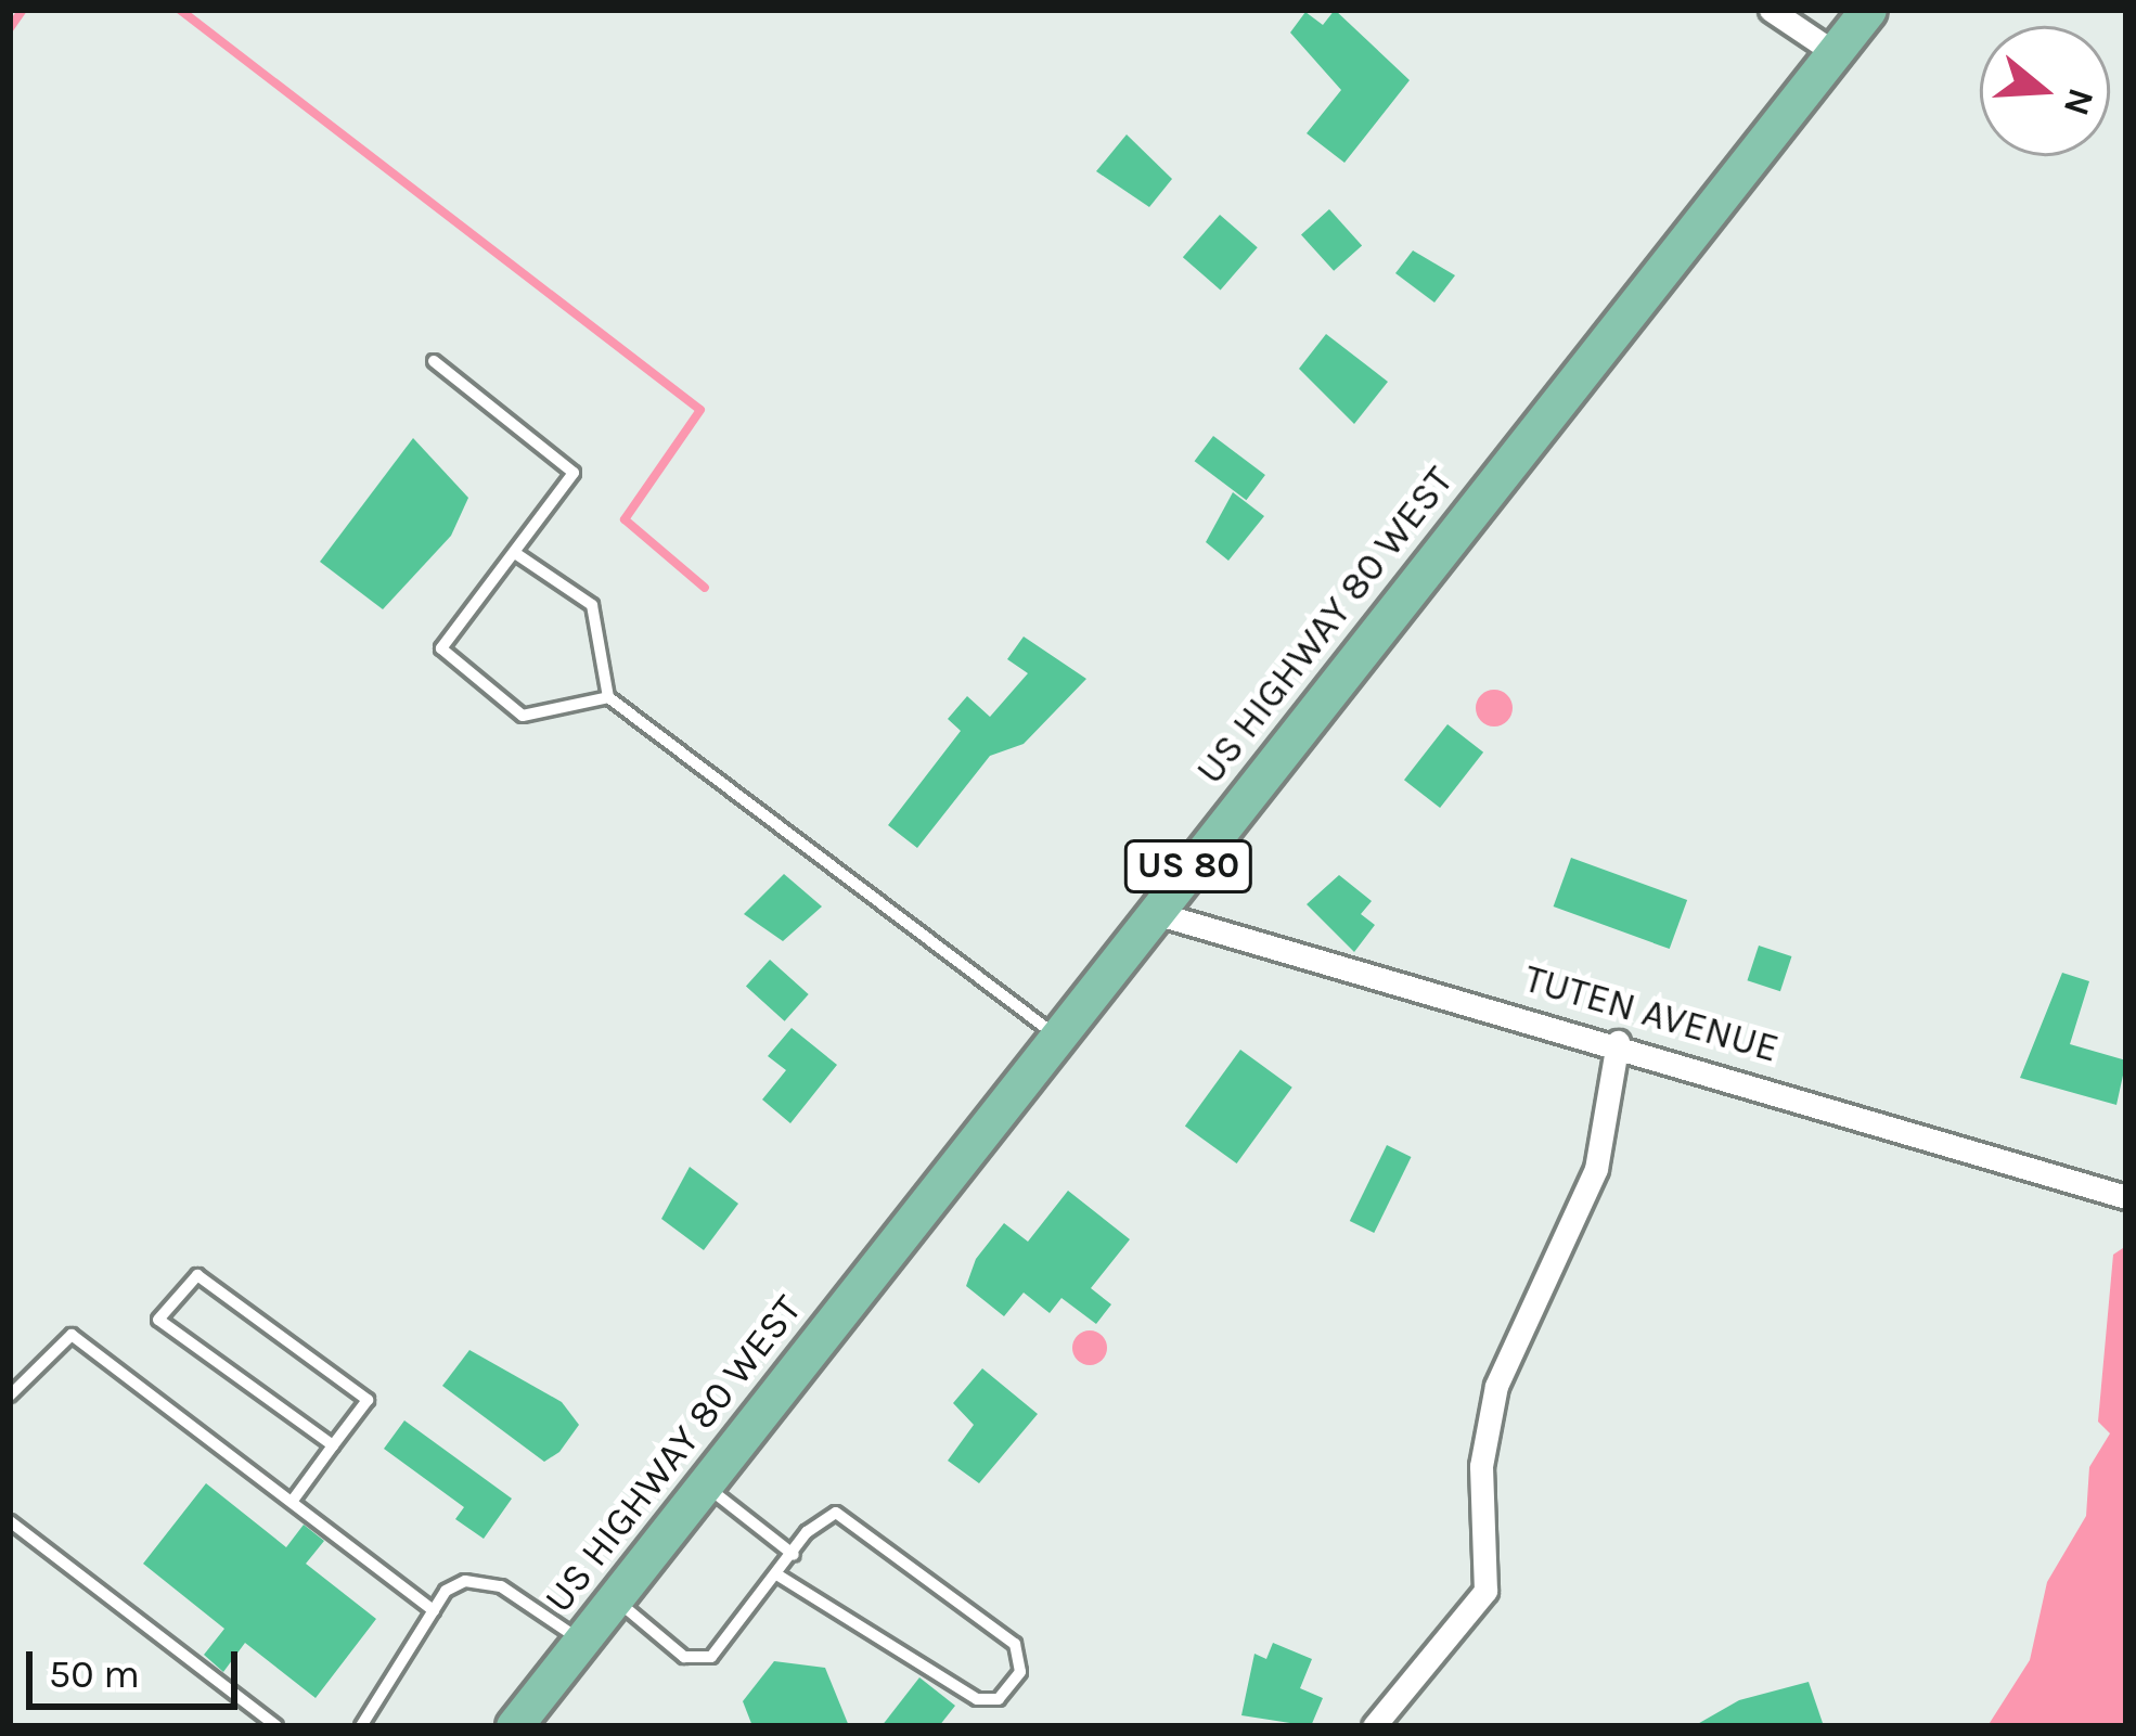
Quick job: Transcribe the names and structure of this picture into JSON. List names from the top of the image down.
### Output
{
  "streets": {
    "main road": ["US HIGHWAY 80 WEST", "US 80"],
    "street": ["TUTEN AVENUE"]
  },
  "crossings": [
    ["US HIGHWAY 80 WEST", "TUTEN AVENUE"]
  ],
  "scale_bar": "50 m",
  "north": "right"
}
